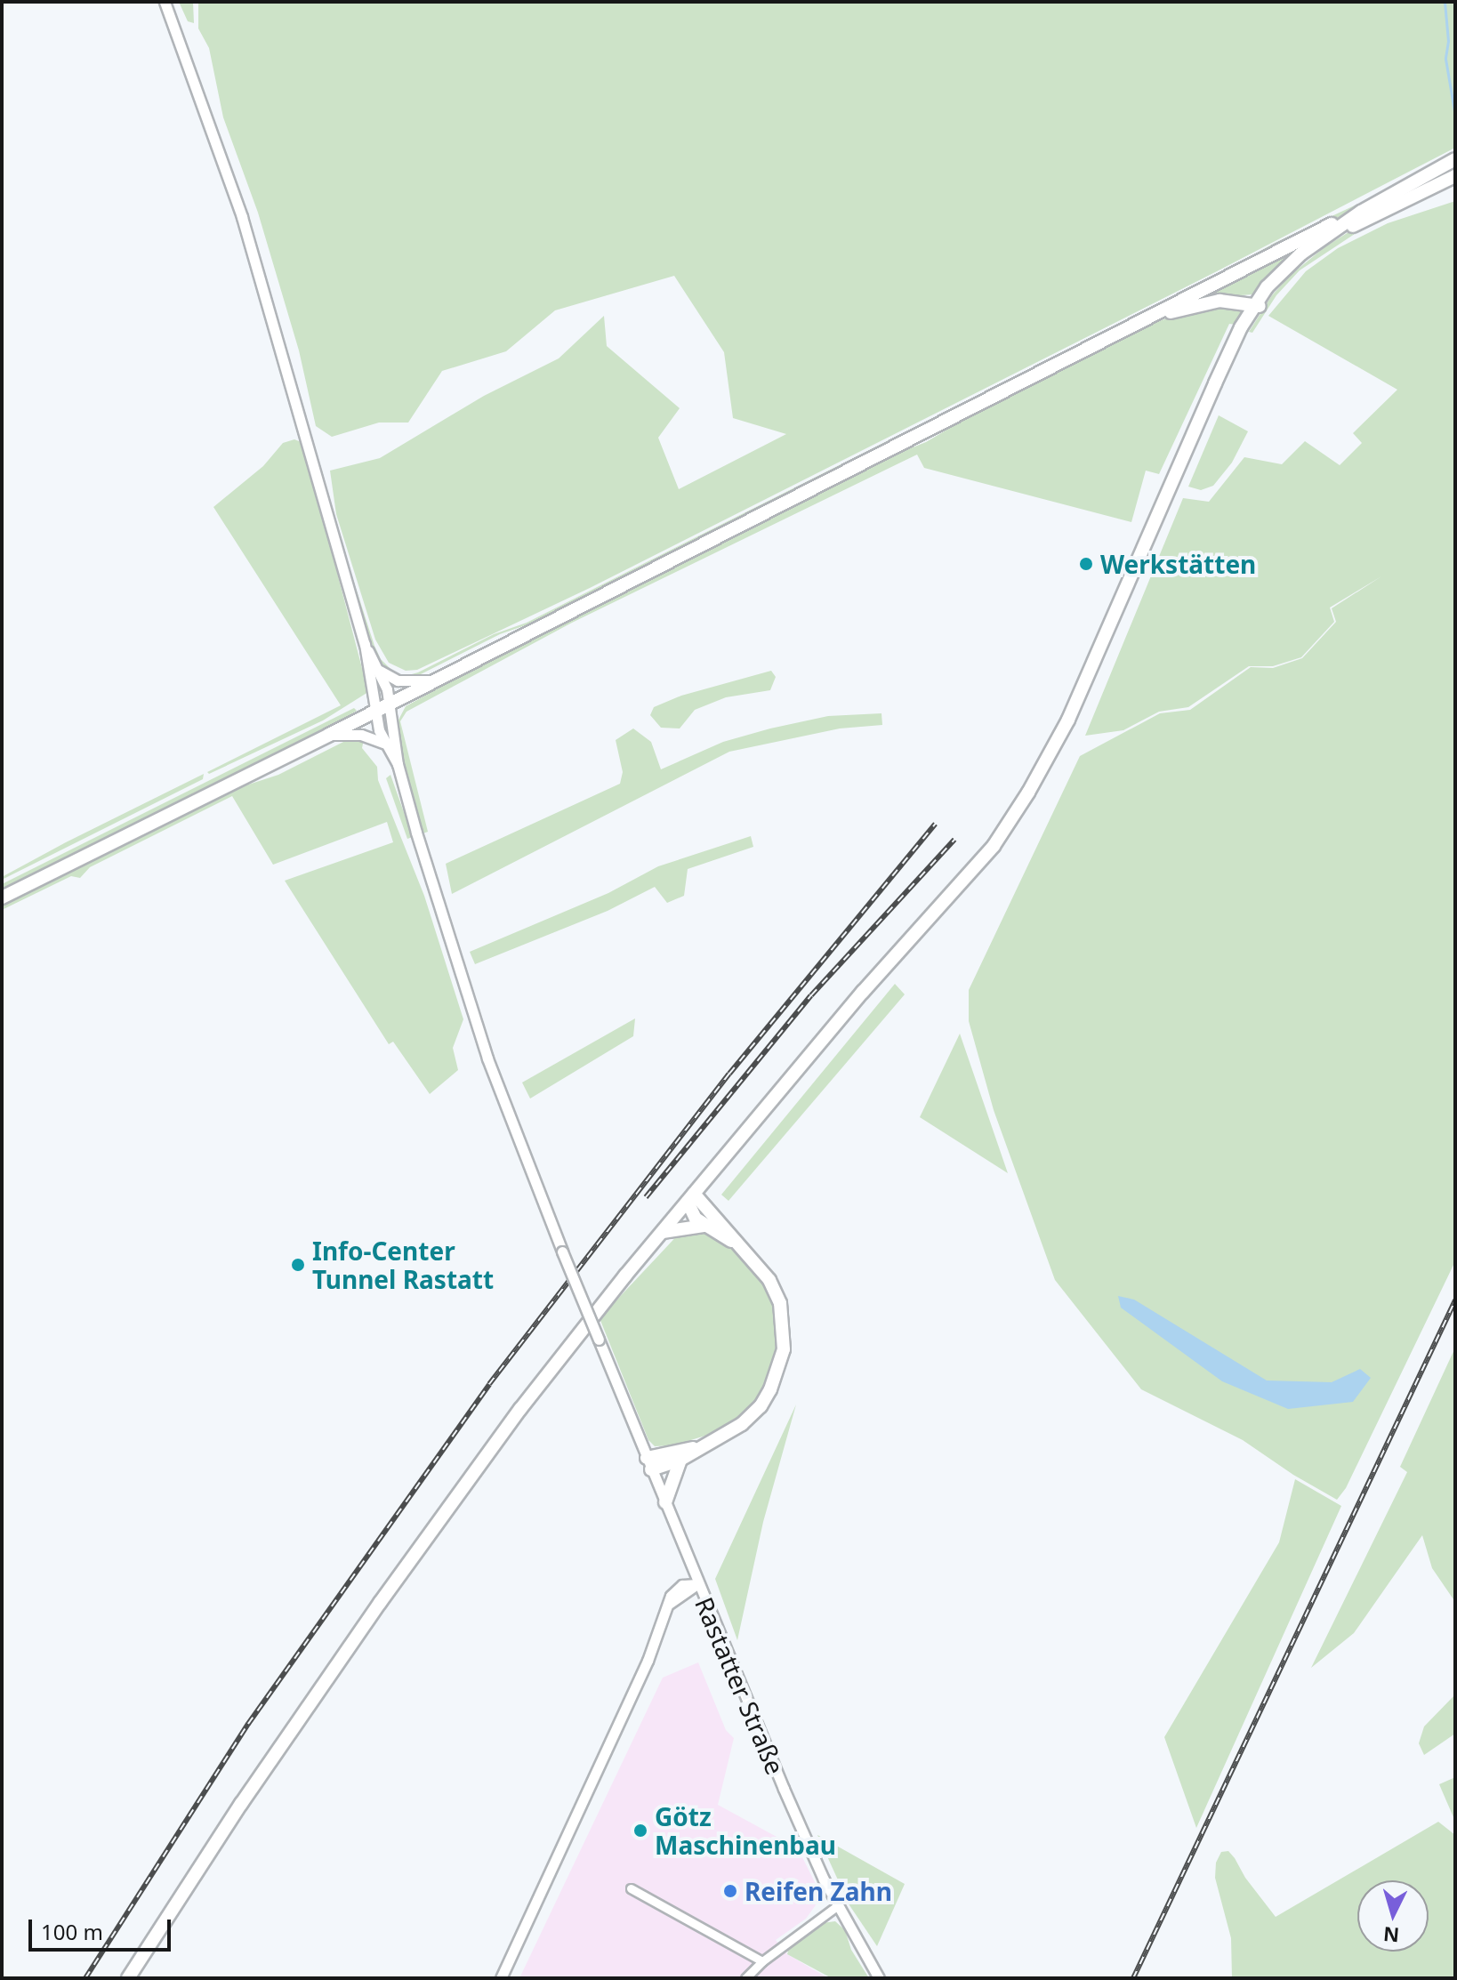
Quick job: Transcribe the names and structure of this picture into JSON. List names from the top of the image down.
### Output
{
  "streets": {
    "street": ["Rastatter Straße"]
  },
  "places": [
    "Werkstätten",
    "Info-Center Tunnel Rastatt",
    "Götz Maschinenbau",
    "Reifen Zahn"
  ],
  "scale_bar": "100 m",
  "north": "bottom"
}
